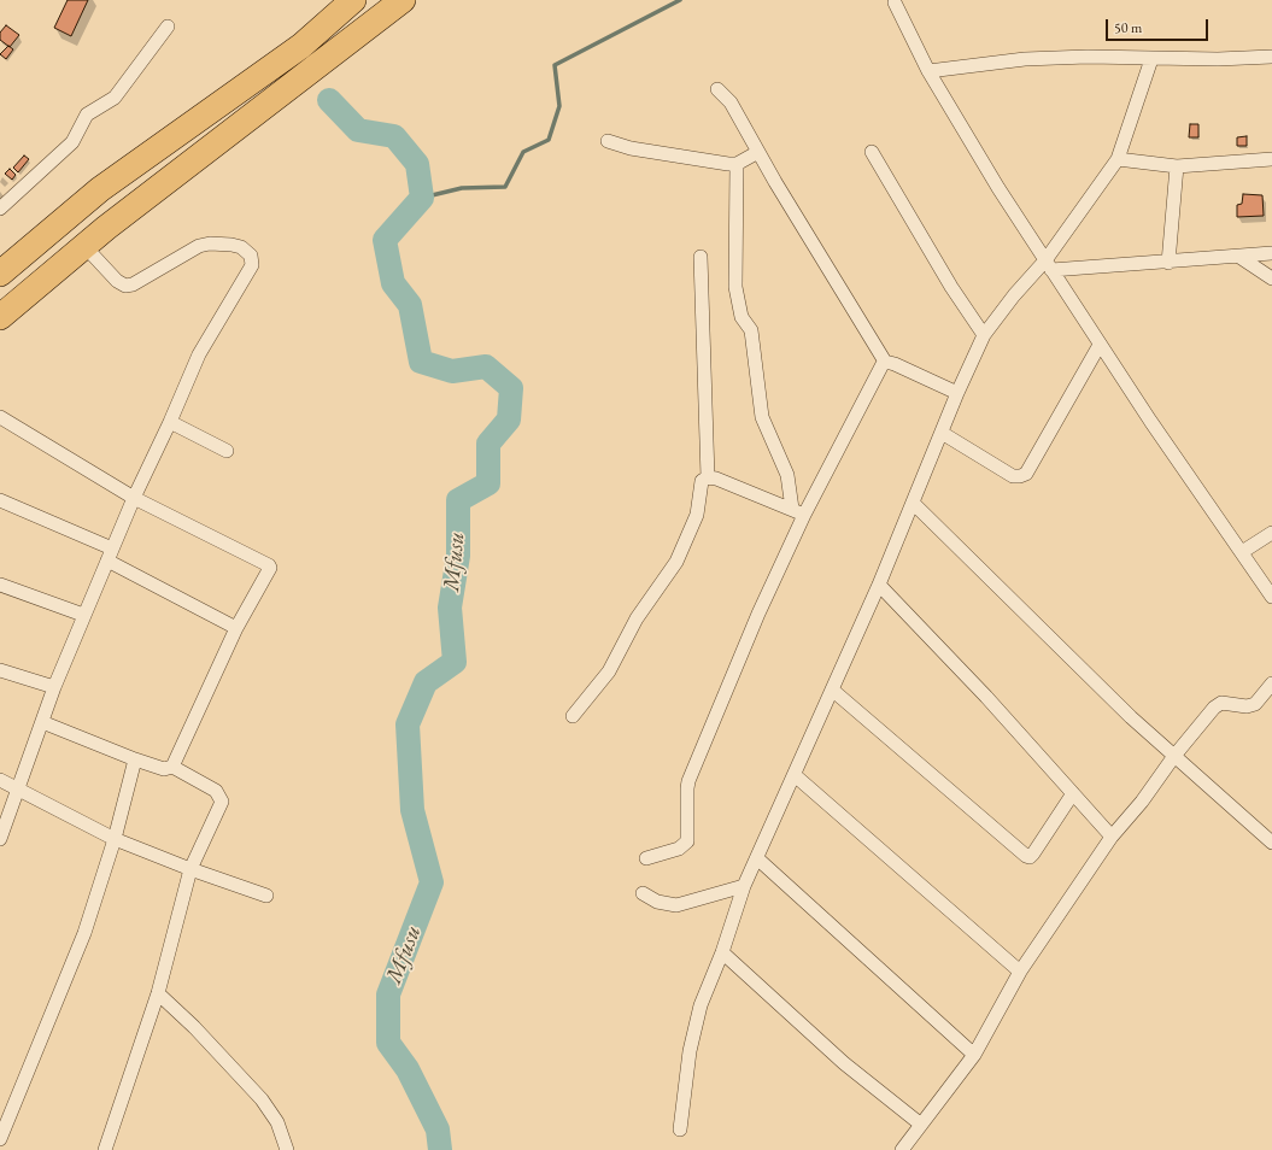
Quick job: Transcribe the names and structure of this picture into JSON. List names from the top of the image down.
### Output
{
  "water": ["Mfusu"],
  "scale_bar": "50 m"
}
